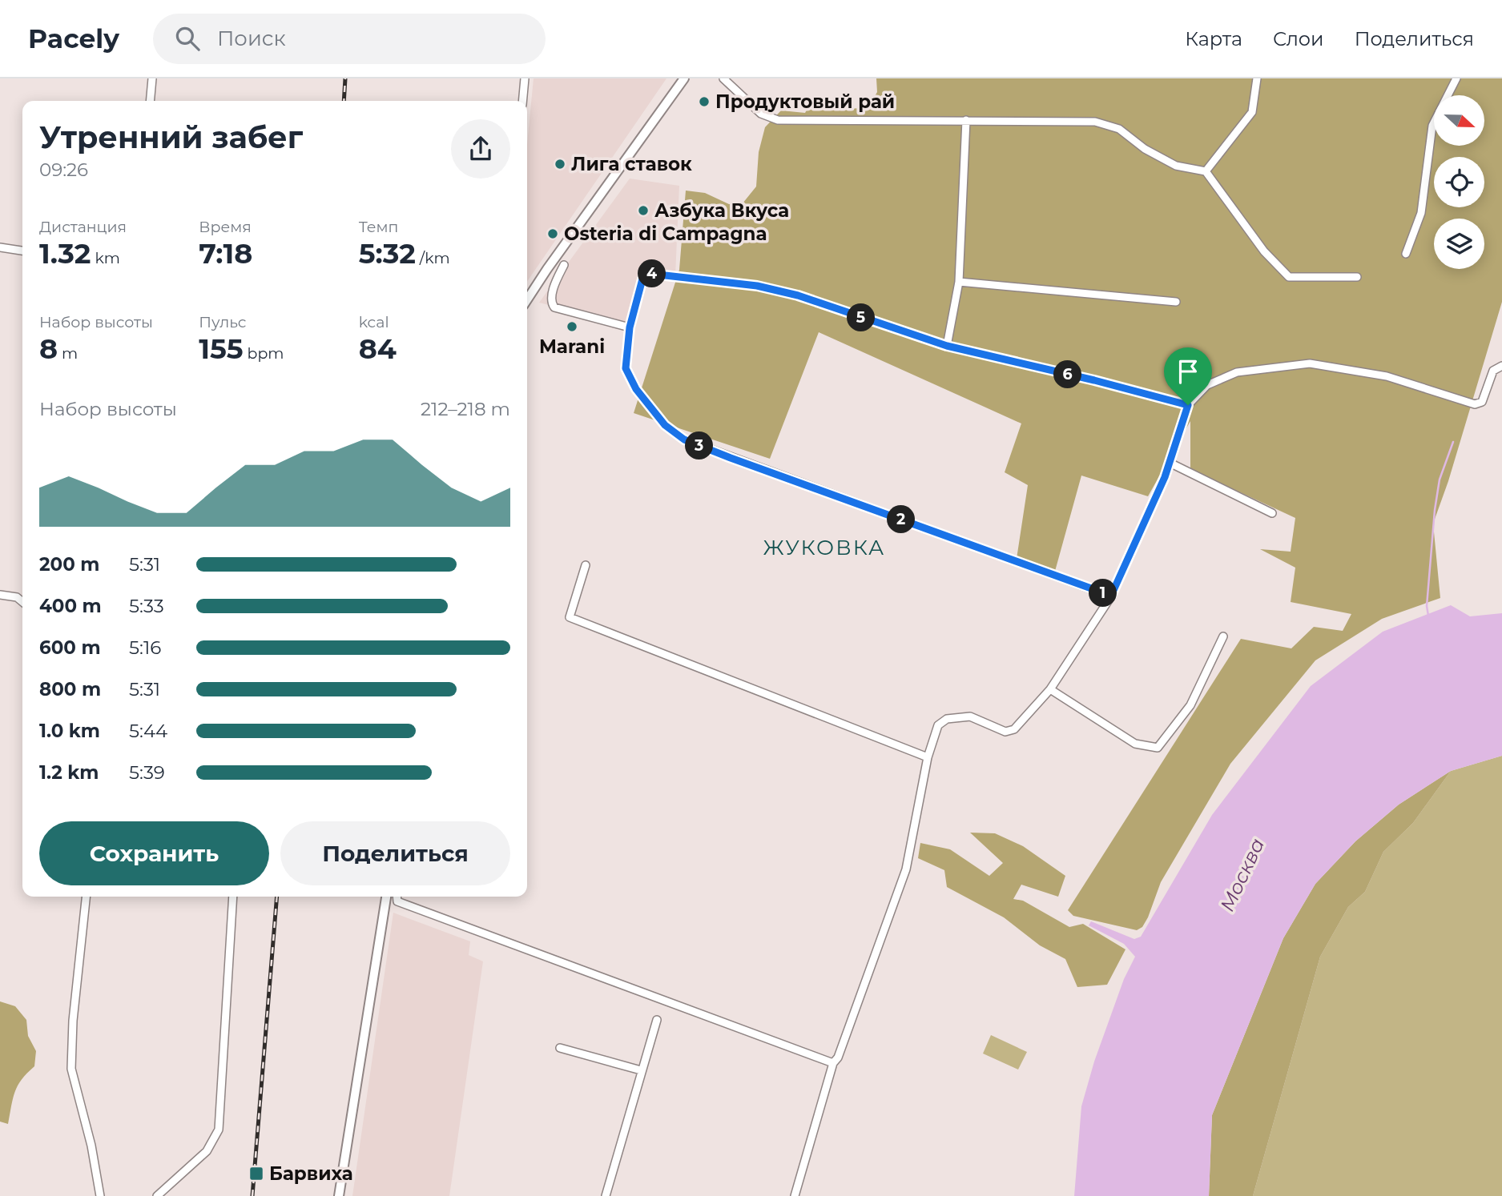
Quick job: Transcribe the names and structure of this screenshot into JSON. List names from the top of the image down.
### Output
{
  "districts": ["ЖУКОВКА"],
  "water": ["Москва"],
  "places": {
    "other": [
      "Продуктовый рай",
      "Лига ставок",
      "Азбука Вкуса",
      "Osteria di Campagna",
      "Marani"
    ],
    "transit": ["Барвиха"]
  },
  "north": "right",
  "page": {
    "header": "Pacely",
    "search": "Поиск",
    "nav": ["Карта", "Слои", "Поделиться"],
    "heading": ["Утренний забег", "09:26"],
    "stats": [
      ["Дистанция", "1.32 km"],
      ["Время", "7:18"],
      ["Темп", "5:32 /km"],
      ["Набор высоты", "8 m"],
      ["Пульс", "155 bpm"],
      ["kcal", "84"]
    ],
    "pins": [
      "4",
      "5",
      "6",
      "3",
      "2",
      "1"
    ],
    "chart": ["Набор высоты", "212–218 m"],
    "list": [
      {
        "name": "200 m",
        "note": "5:31"
      },
      {
        "name": "400 m",
        "note": "5:33"
      },
      {
        "name": "600 m",
        "note": "5:16"
      },
      {
        "name": "800 m",
        "note": "5:31"
      },
      {
        "name": "1.0 km",
        "note": "5:44"
      },
      {
        "name": "1.2 km",
        "note": "5:39"
      }
    ],
    "buttons": ["Сохранить", "Поделиться"]
  }
}
